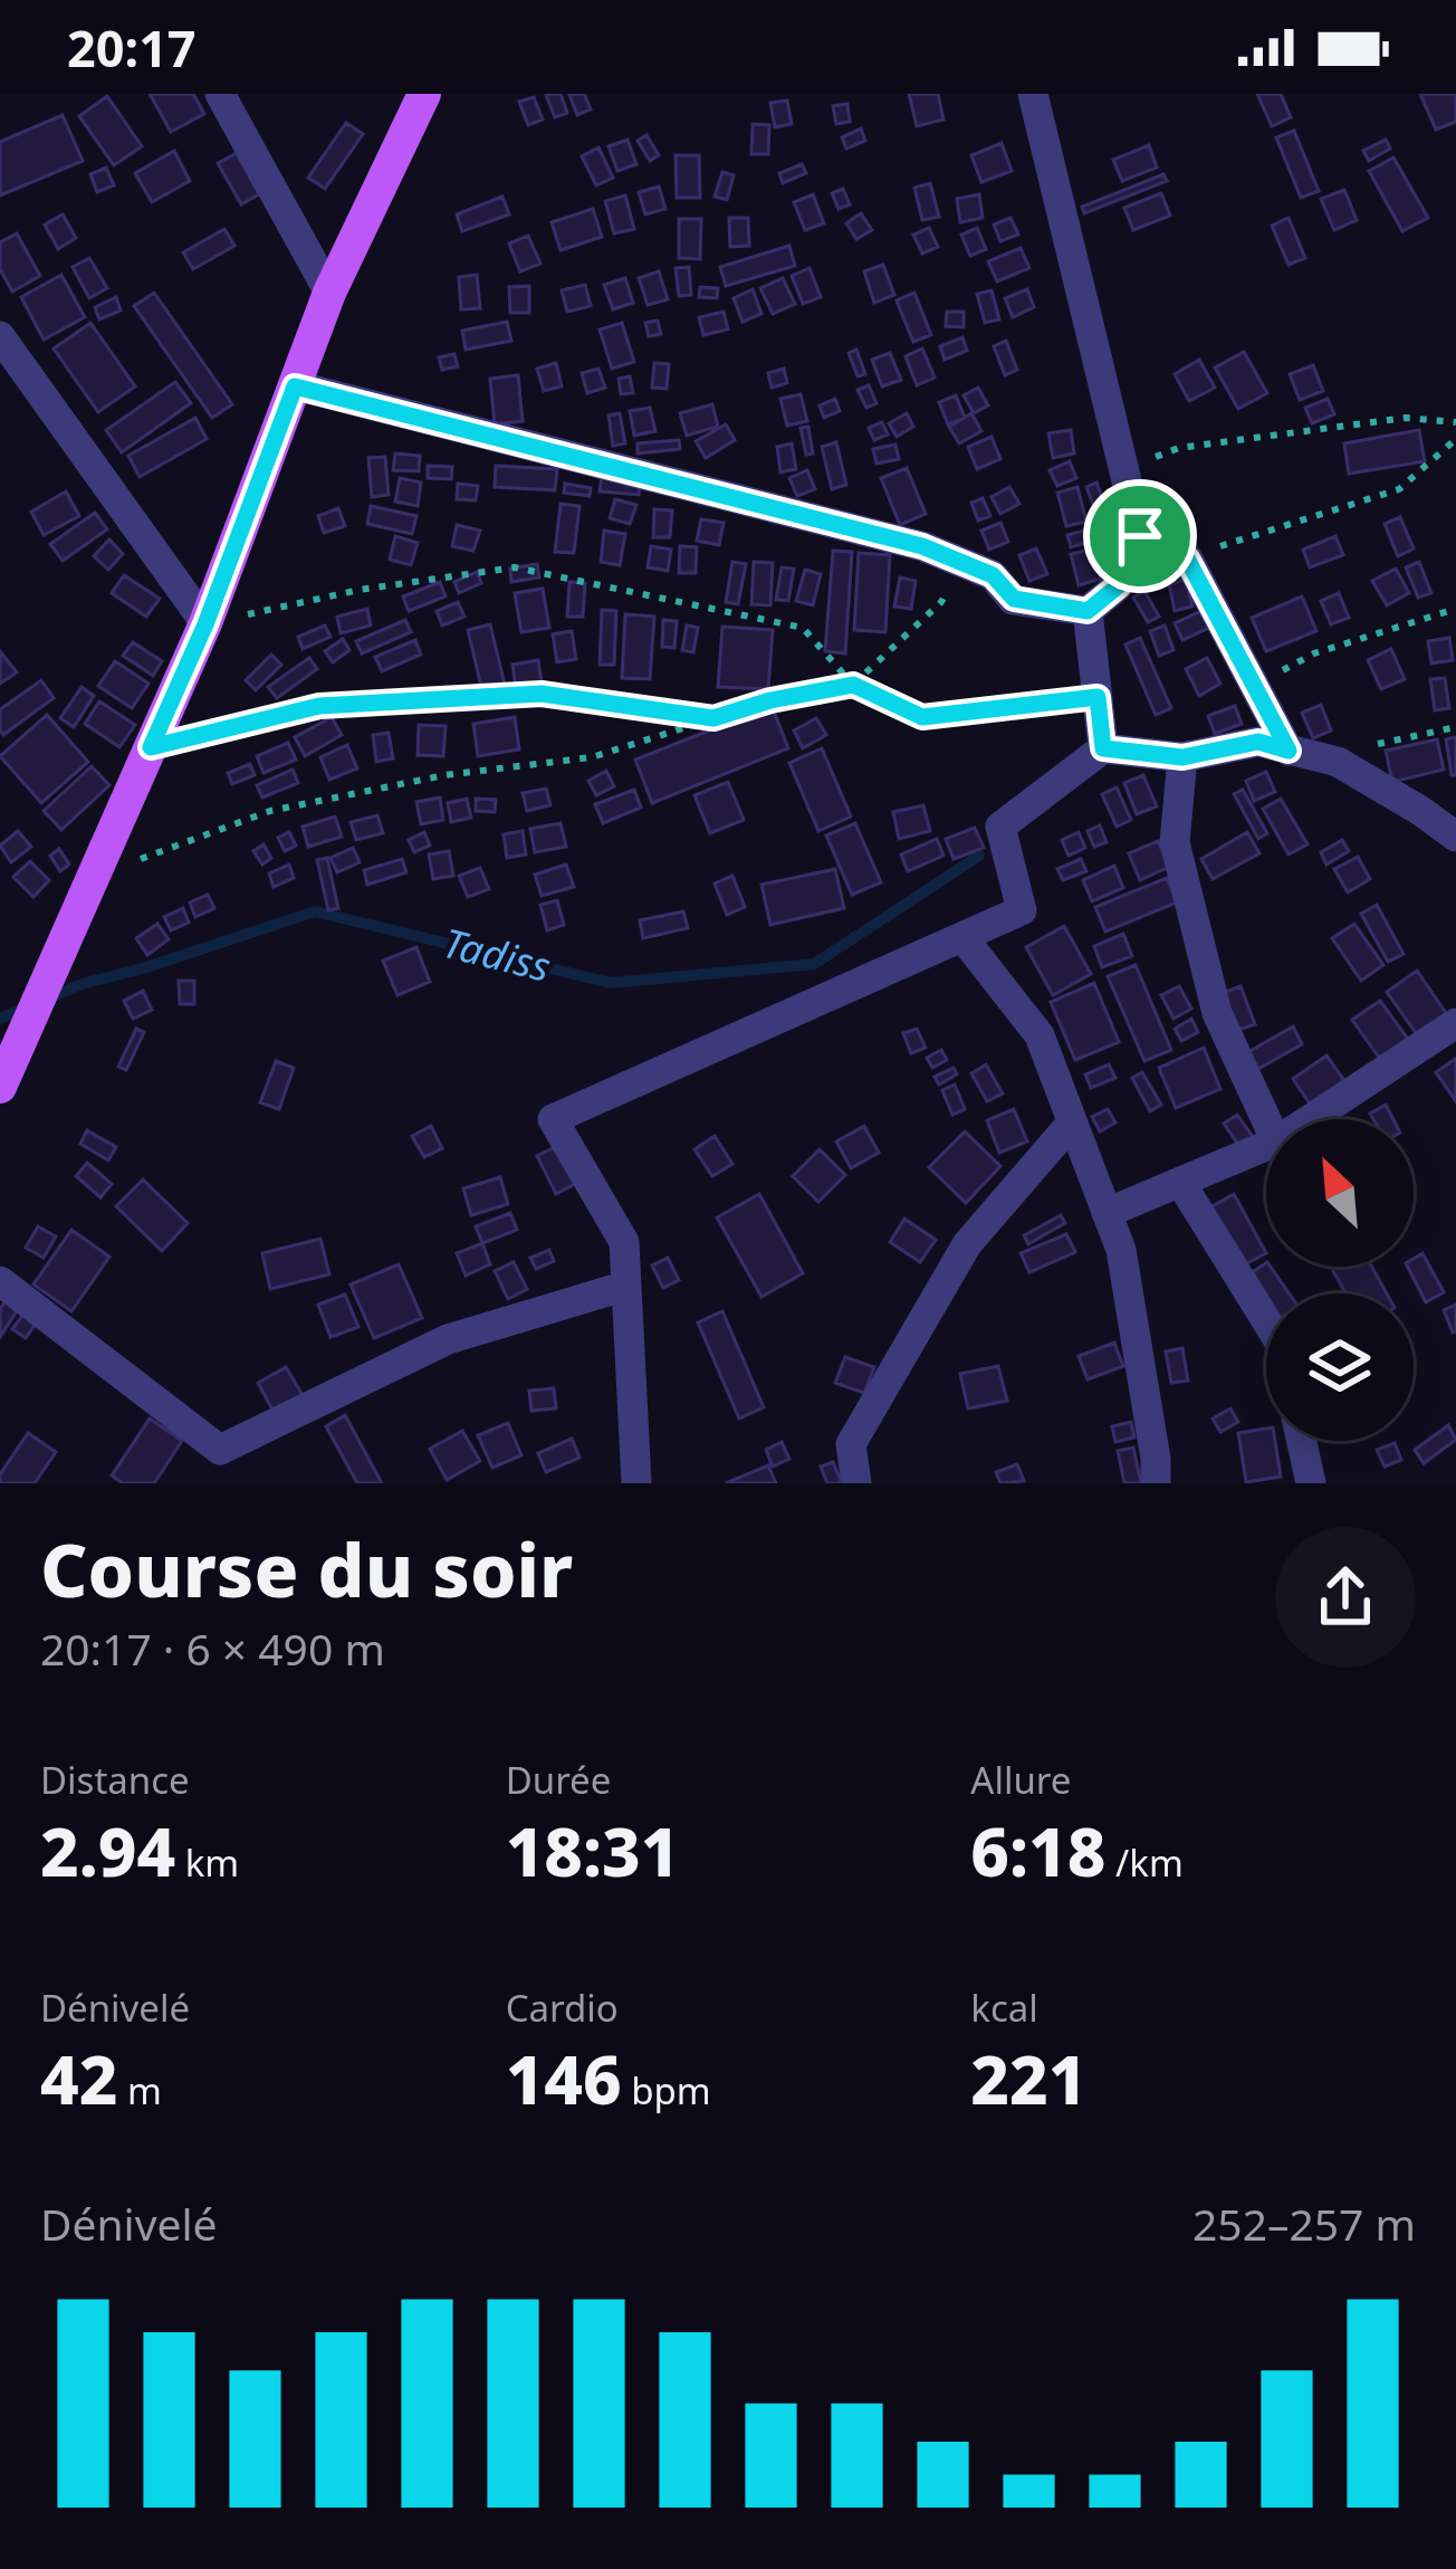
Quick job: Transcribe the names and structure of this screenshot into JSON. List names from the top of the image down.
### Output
{
  "water": ["Tadiss"],
  "north": "top left",
  "page": {
    "status": "20:17",
    "heading": ["Course du soir", "20:17 · 6 × 490 m"],
    "stats": [
      ["Distance", "2.94 km"],
      ["Durée", "18:31"],
      ["Allure", "6:18 /km"],
      ["Dénivelé", "42 m"],
      ["Cardio", "146 bpm"],
      ["kcal", "221"]
    ],
    "chart": ["Dénivelé", "252–257 m"]
  }
}
